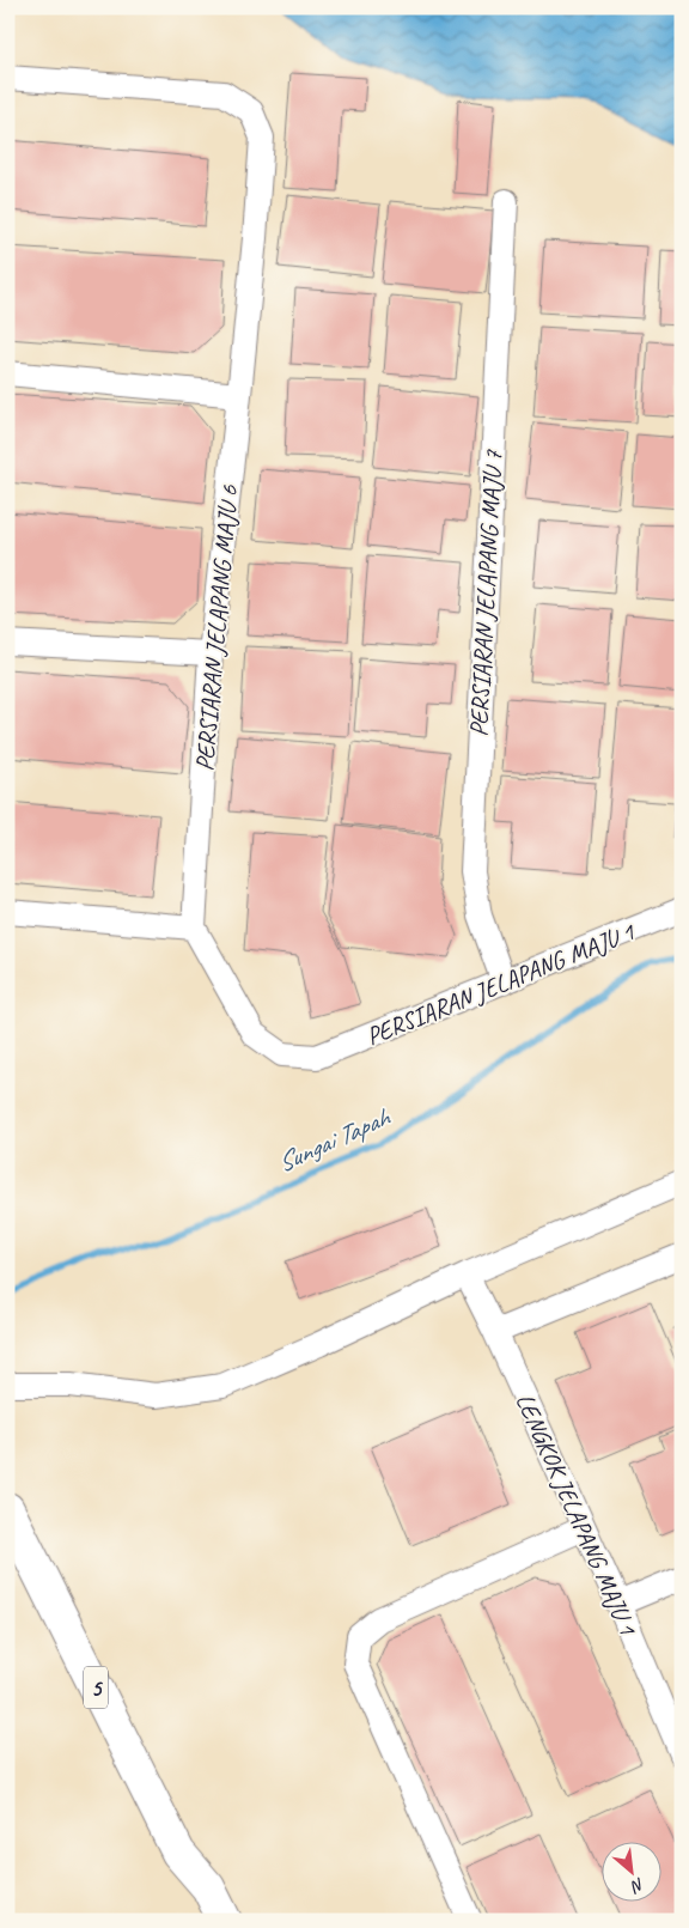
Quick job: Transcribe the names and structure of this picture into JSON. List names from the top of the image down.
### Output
{
  "streets": {
    "highway": ["5"],
    "street": [
      "PERSIARAN JELAPANG MAJU 7",
      "PERSIARAN JELAPANG MAJU 6",
      "PERSIARAN JELAPANG MAJU 1",
      "LENGKOK JELAPANG MAJU 1"
    ]
  },
  "crossings": [
    ["PERSIARAN JELAPANG MAJU 7", "PERSIARAN JELAPANG MAJU 1"],
    ["PERSIARAN JELAPANG MAJU 6", "PERSIARAN JELAPANG MAJU 1"]
  ],
  "water": ["Sungai Tapah"],
  "north": "bottom right"
}
